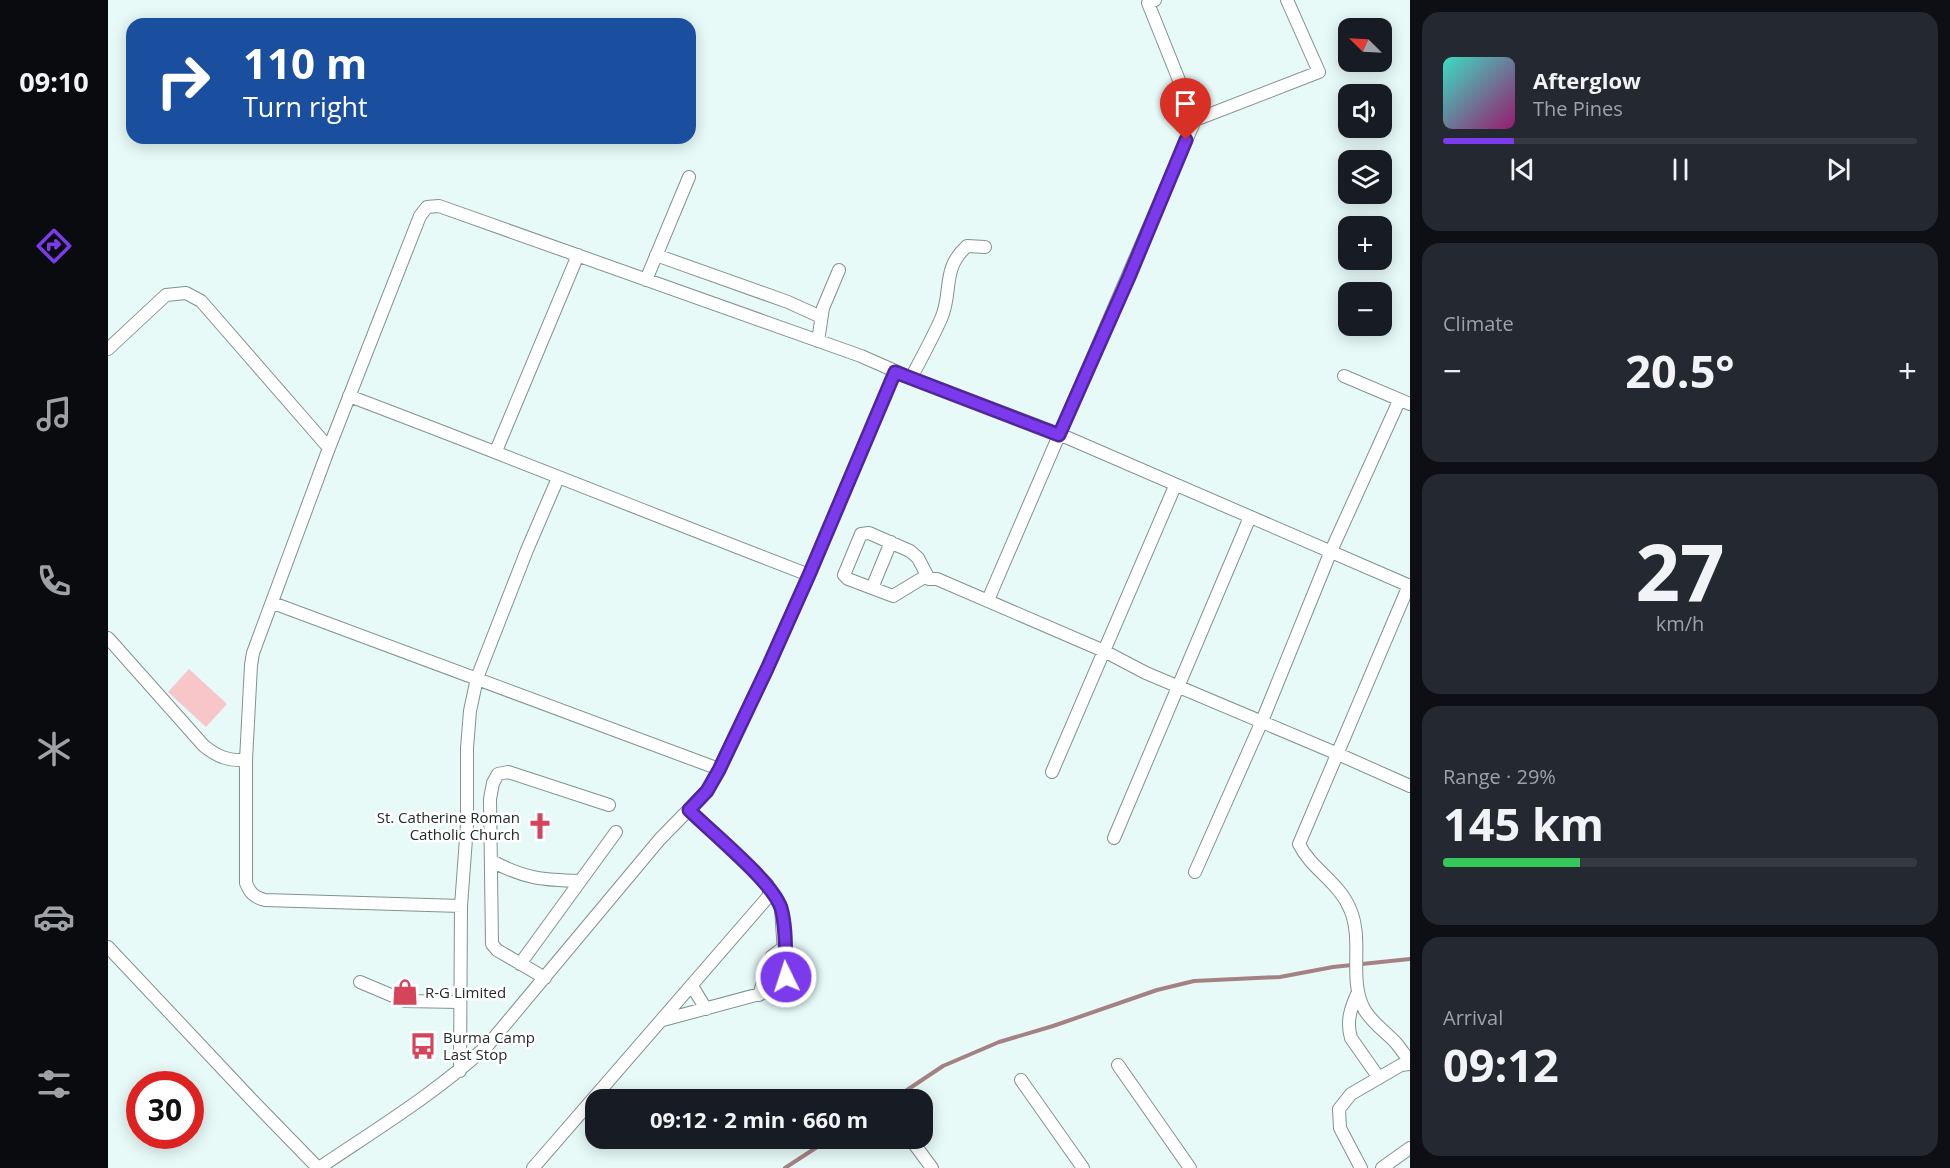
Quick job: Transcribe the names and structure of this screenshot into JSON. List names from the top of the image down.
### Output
{
  "places": {
    "church": ["St. Catherine Roman Catholic Church"],
    "shop": ["R-G Limited"],
    "bus stop": ["Burma Camp Last Stop"]
  },
  "north": "top left",
  "page": {
    "tabs": "09:10",
    "map_buttons": ["+", "−"],
    "turn": ["110 m", "Turn right"],
    "song": ["Afterglow", "The Pines"],
    "tile": [
      "Climate",
      ["27", "km/h"],
      ["Range · 29%", "145 km"],
      ["Arrival", "09:12"]
    ],
    "heat": ["−", "20.5°", "+"],
    "limit": "30",
    "trip": "09:12 · 2 min · 660 m"
  }
}
